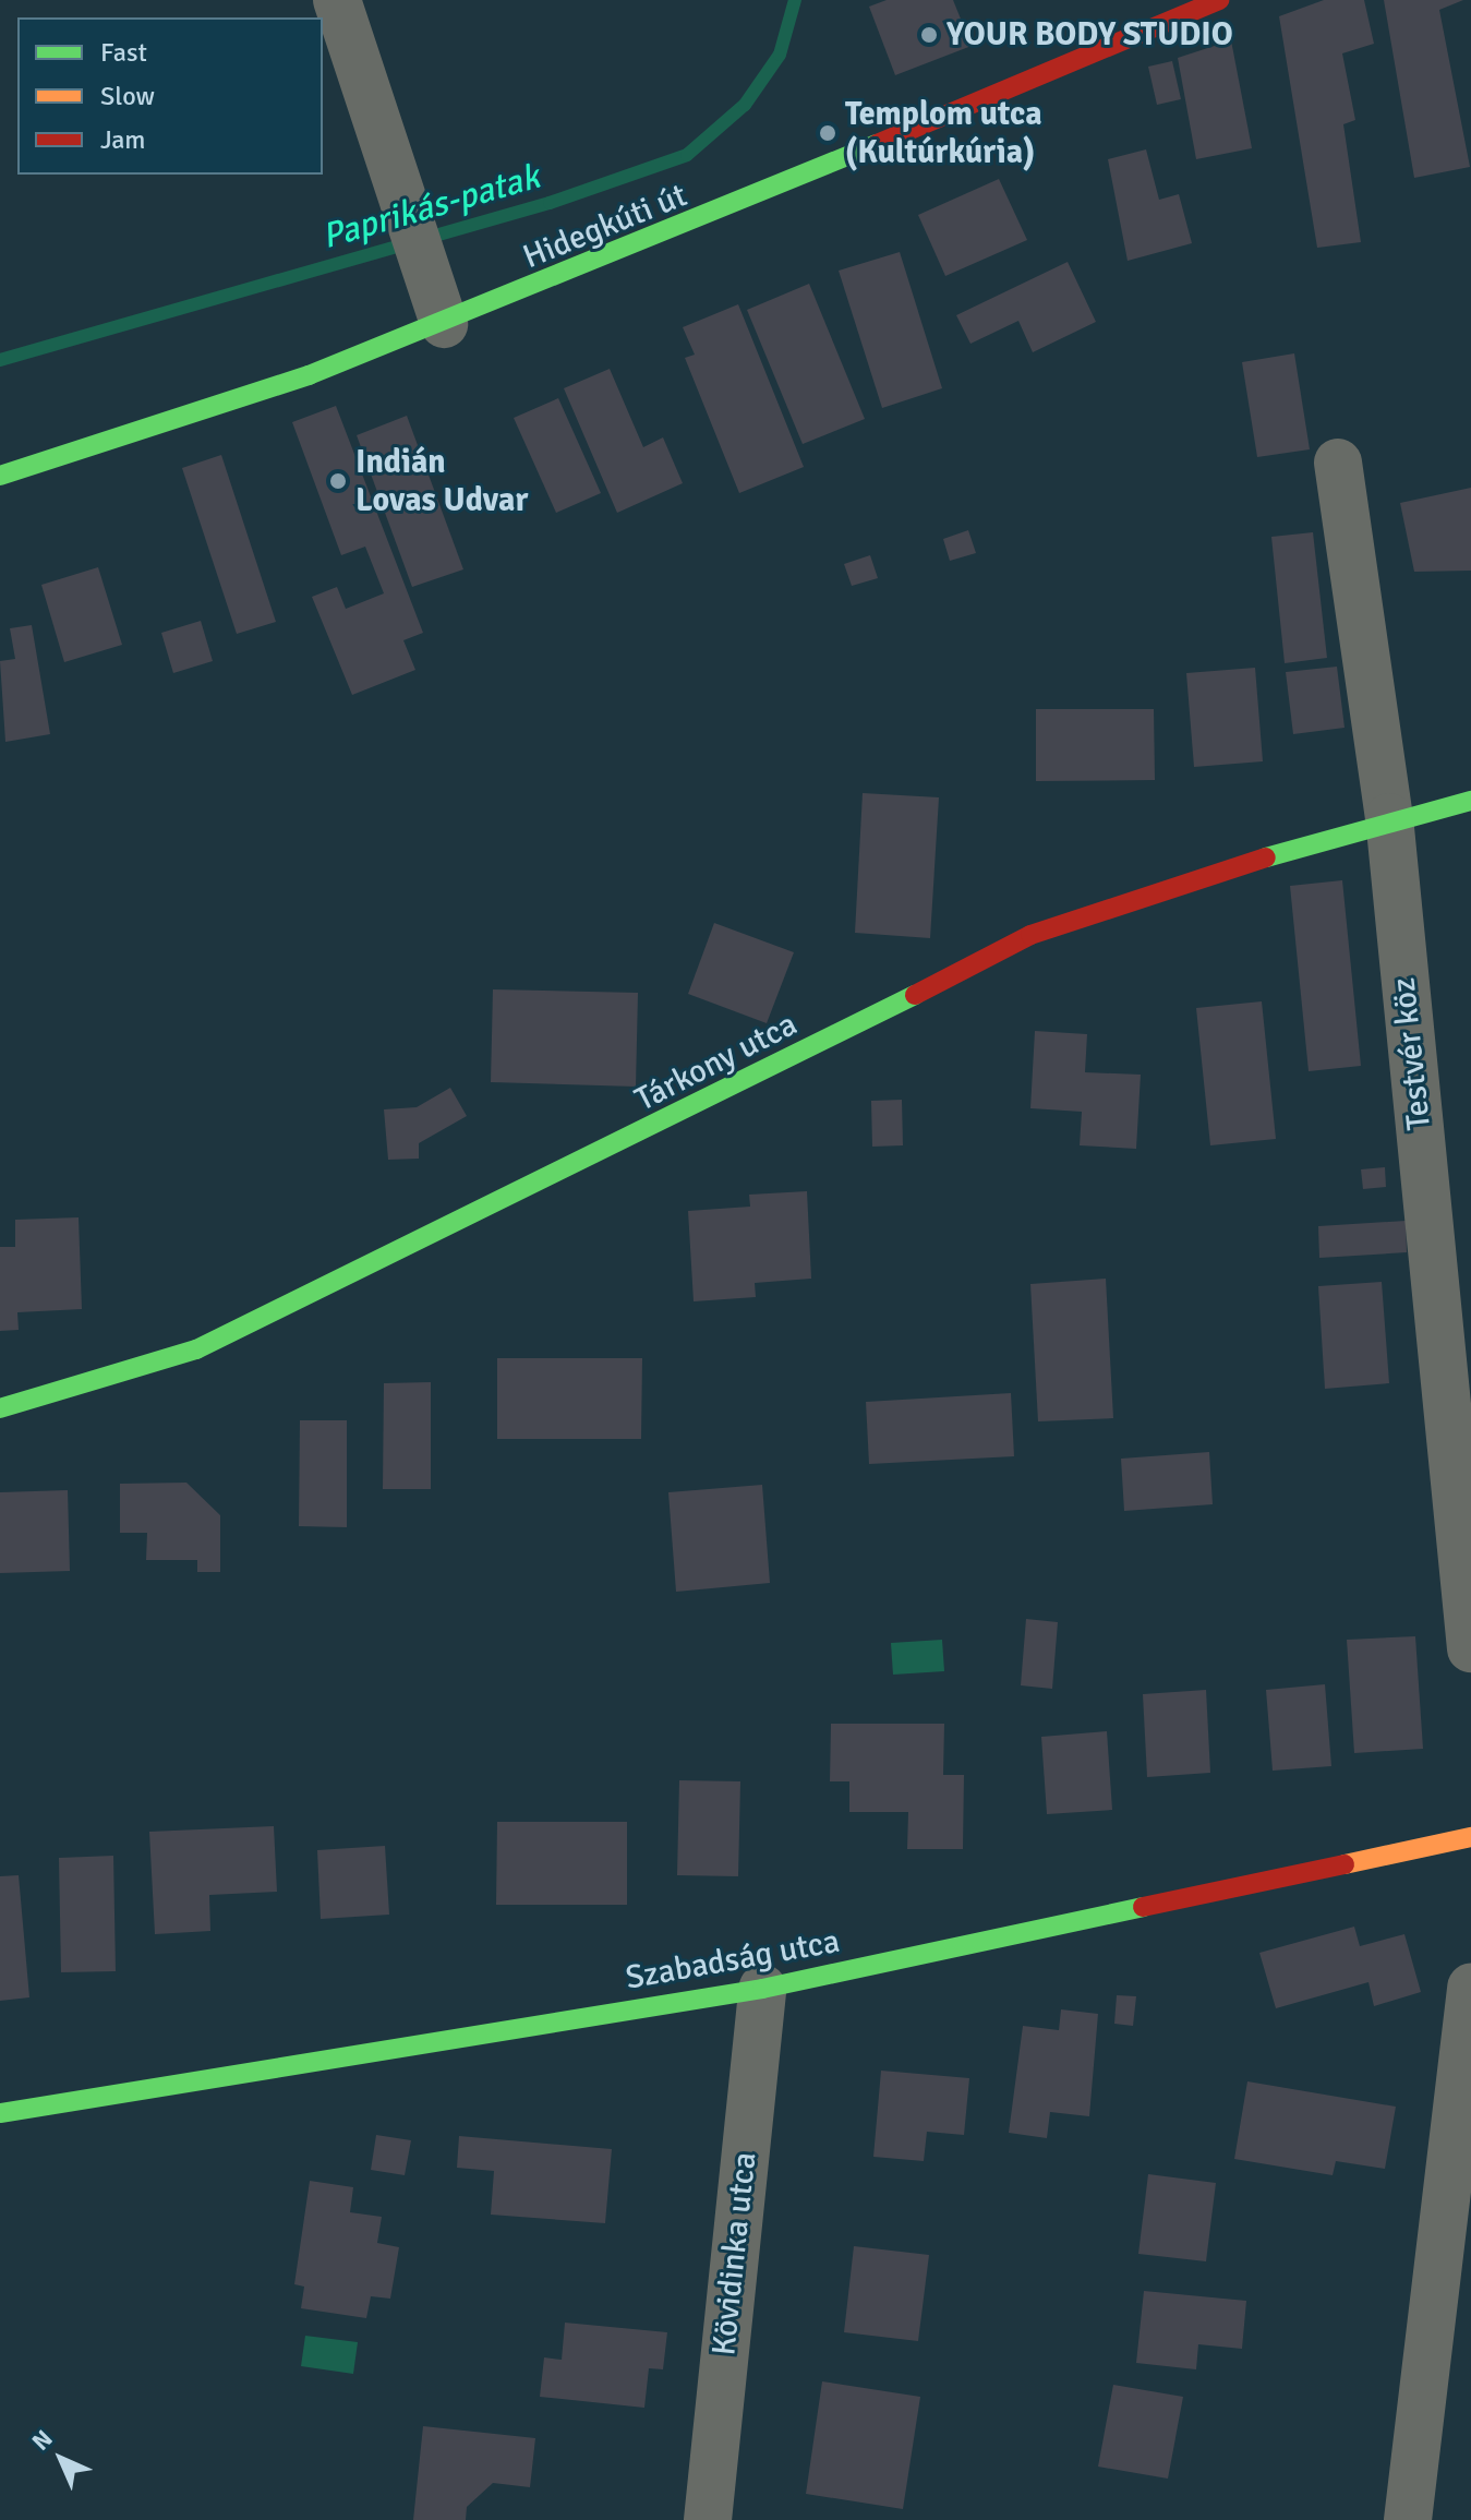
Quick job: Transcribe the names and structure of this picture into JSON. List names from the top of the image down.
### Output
{
  "streets": {
    "street": [
      "Hidegkúti út",
      "Testvér köz",
      "Tárkony utca",
      "Szabadság utca",
      "Kövidinka utca"
    ]
  },
  "crossings": [
    ["Testvér köz", "Tárkony utca"],
    ["Szabadság utca", "Kövidinka utca"]
  ],
  "water": ["Paprikás-patak"],
  "places": ["YOUR BODY STUDIO", "Templom utca (Kultúrkúria)", "Indián Lovas Udvar"],
  "legend": ["Fast", "Slow", "Jam"],
  "north": "top left"
}
